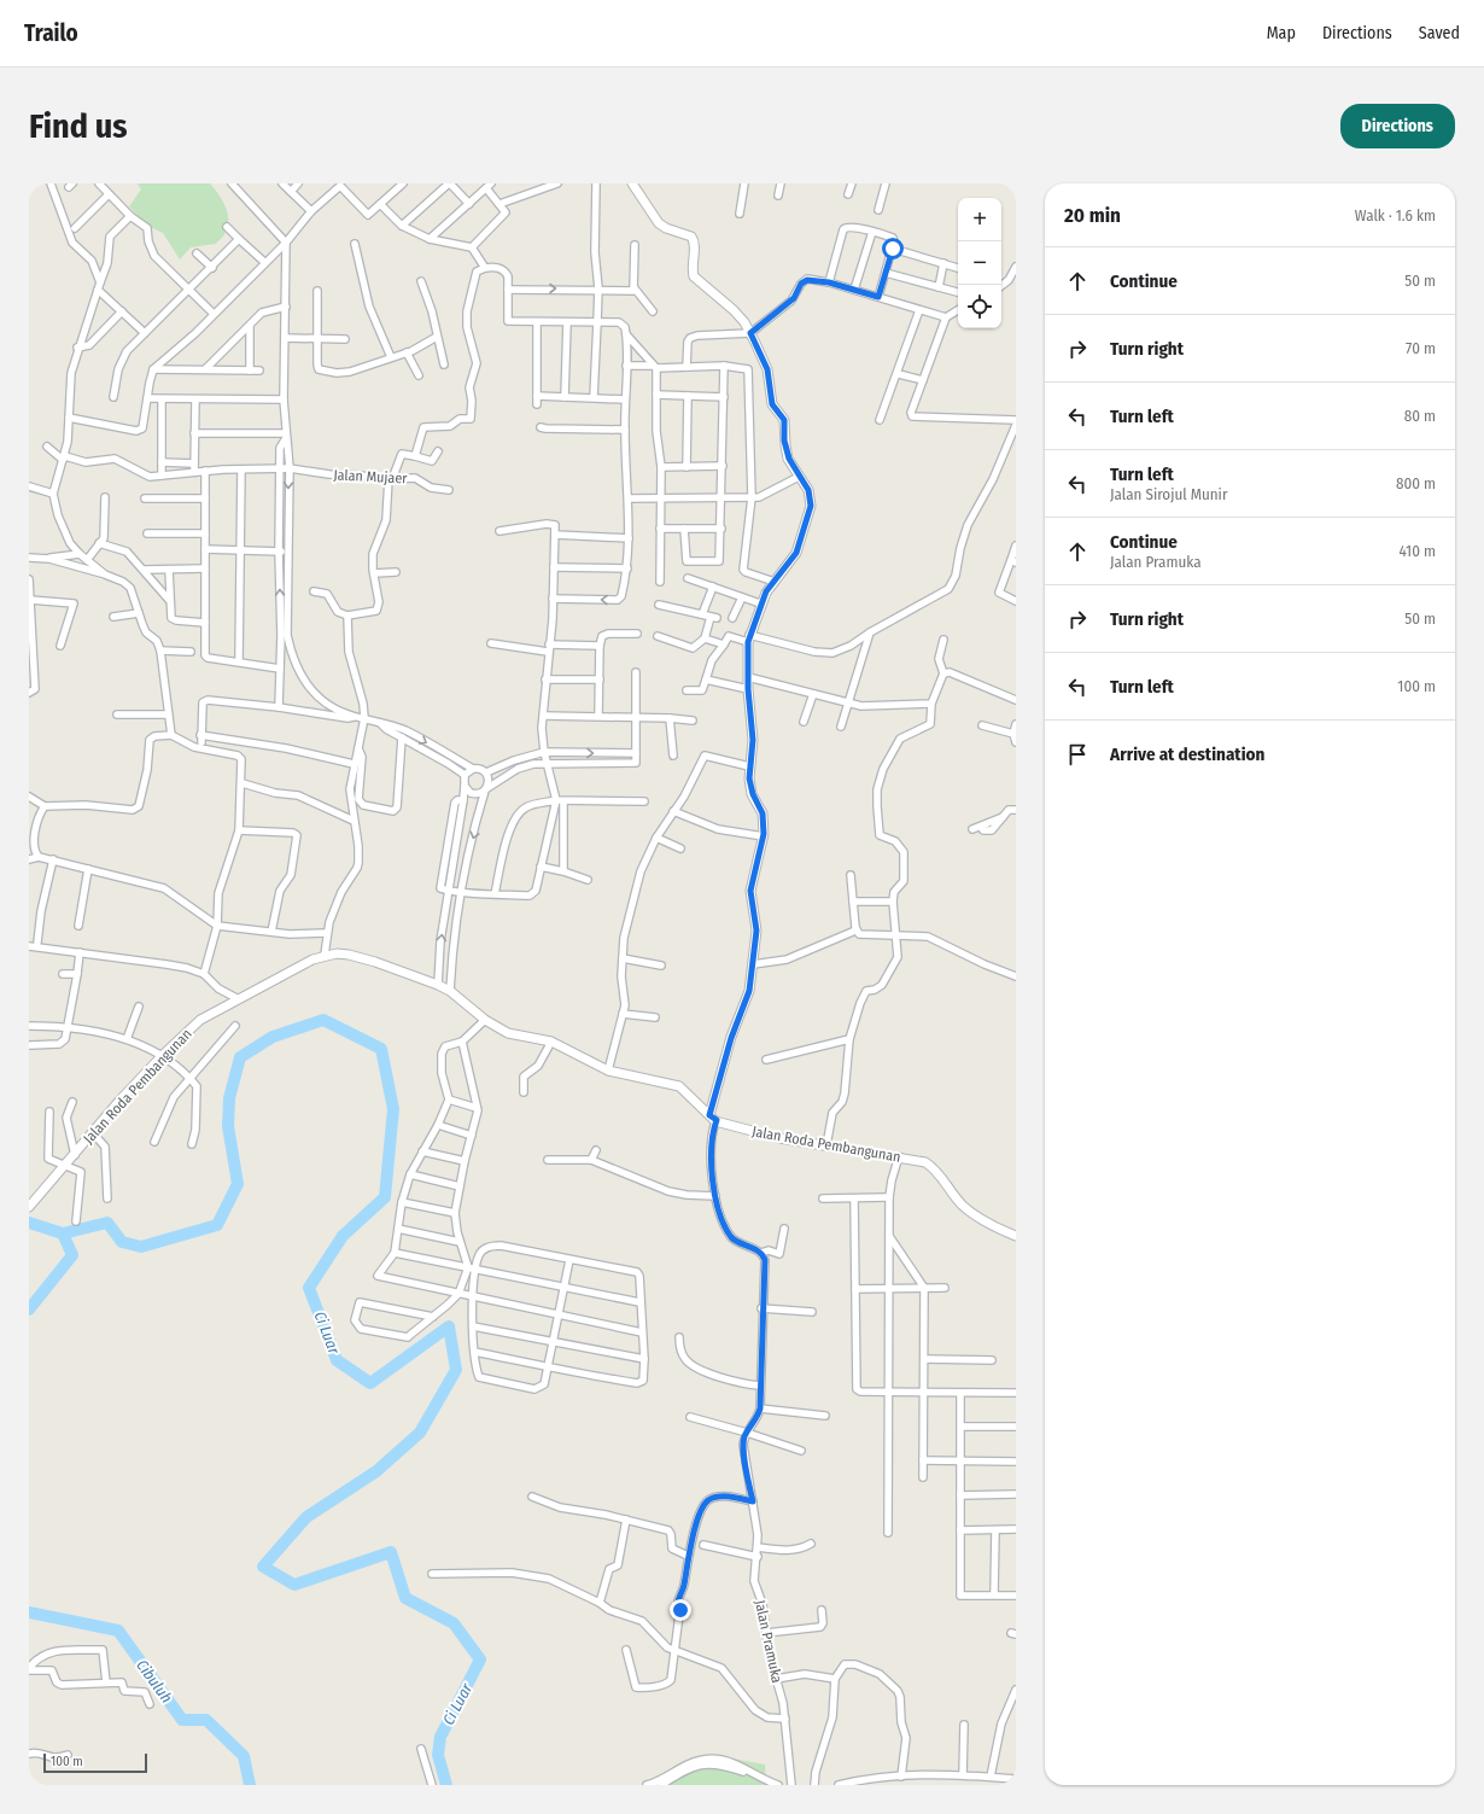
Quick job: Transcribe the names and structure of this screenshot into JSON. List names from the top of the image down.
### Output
{
  "streets": {
    "street": ["Jalan Mujaer", "Jalan Roda Pembangunan", "Jalan Pramuka"]
  },
  "water": ["Ci Luar", "Cibuluh"],
  "scale_bar": "100 m",
  "page": {
    "header": "Trailo",
    "nav": ["Map", "Directions", "Saved"],
    "buttons": "Directions",
    "title": "Find us",
    "heading": ["20 min", "Walk · 1.6 km"],
    "map_buttons": ["+", "−"],
    "list": [
      ["Continue", "50 m"],
      ["Turn right", "70 m"],
      ["Turn left", "80 m"],
      ["Turn left", "Jalan Sirojul Munir", "800 m"],
      ["Continue", "Jalan Pramuka", "410 m"],
      ["Turn right", "50 m"],
      ["Turn left", "100 m"],
      "Arrive at destination"
    ],
    "scale": "100 m"
  }
}
